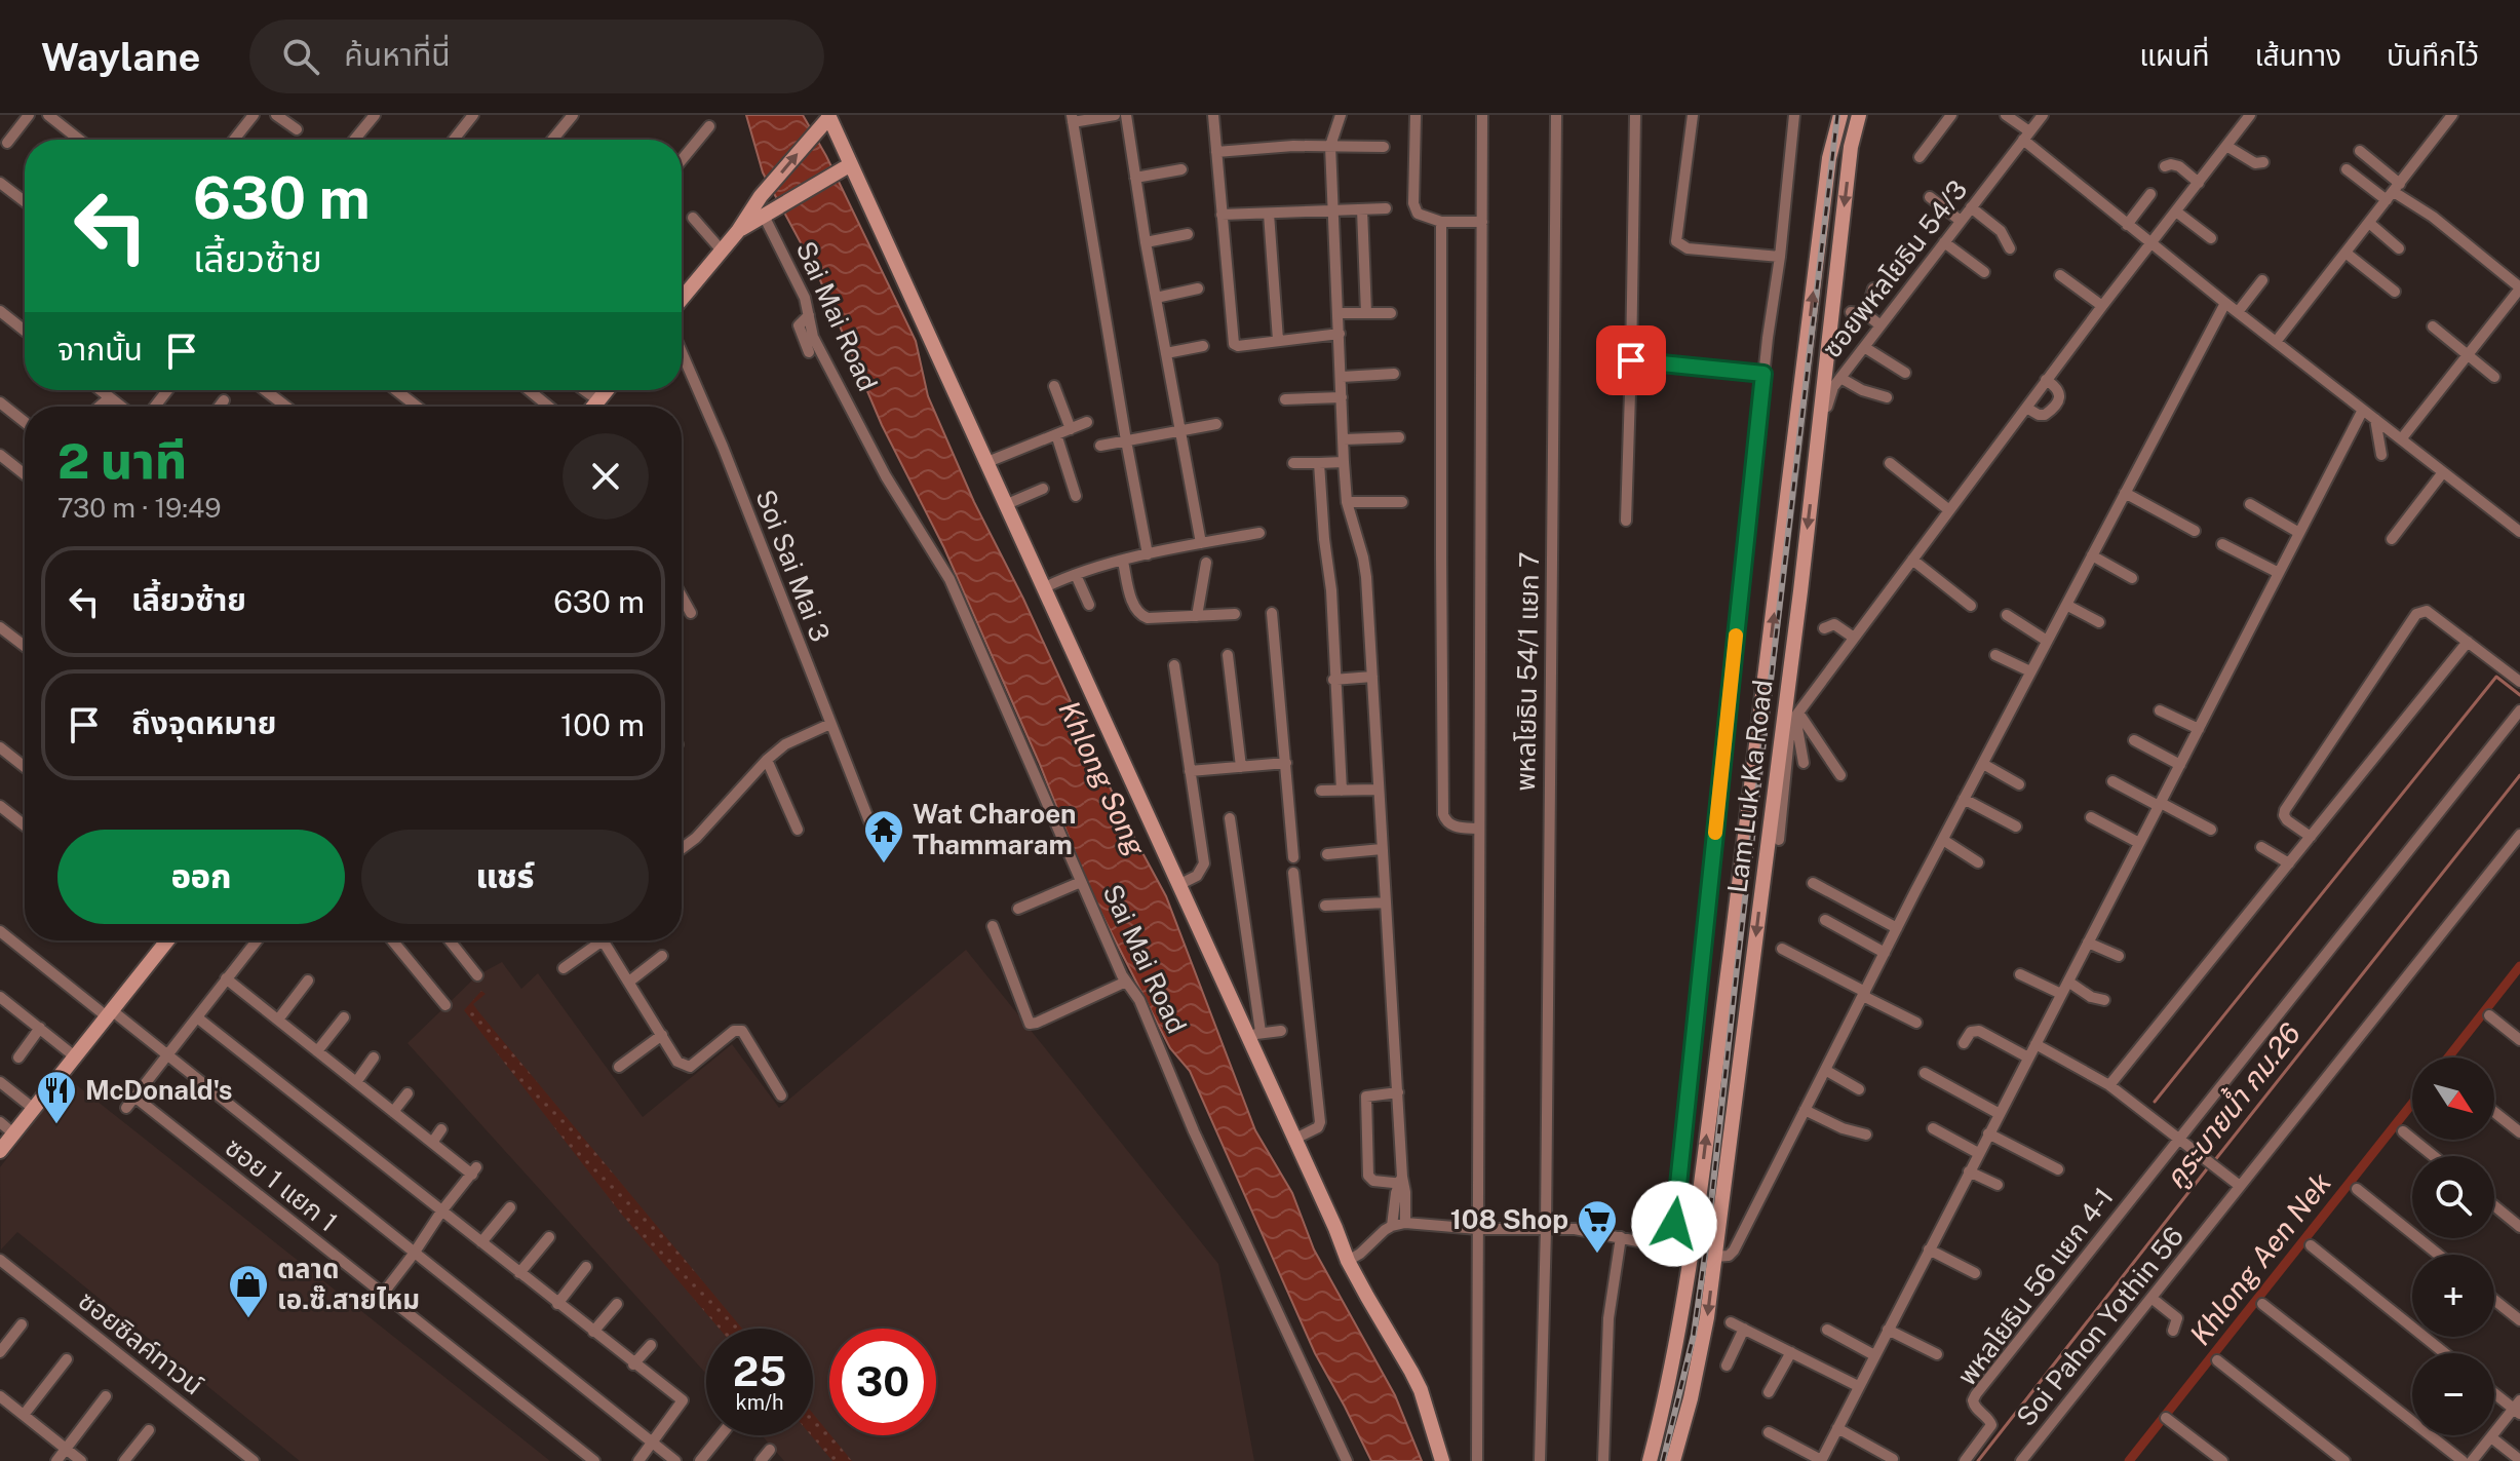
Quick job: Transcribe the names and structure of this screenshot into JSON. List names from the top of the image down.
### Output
{
  "streets": {
    "main road": ["Lam Luk Ka Road"],
    "street": [
      "ซอยพหลโยธิน 54/3",
      "Sai Mai Road",
      "Soi Sai Mai 3",
      "พหลโยธิน 54/1 แยก 7",
      "ซอย 1 แยก 1",
      "พหลโยธิน 56 แยก 4-1",
      "Soi Pahon Yothin 56",
      "ซอยซิลค์ทาวน์"
    ]
  },
  "water": ["Khlong Song", "คูระบายน้ำ กม.26", "Khlong Aen Nek"],
  "places": {
    "temple": ["Wat Charoen Thammaram"],
    "restaurant": ["McDonald's"],
    "supermarket": ["108 Shop"],
    "shop": ["ตลาด เอ.ซ๊.สายไหม"]
  },
  "north": "bottom right",
  "page": {
    "header": "Waylane",
    "search": "ค้นหาที่นี่",
    "nav": ["แผนที่", "เส้นทาง", "บันทึกไว้"],
    "turn": ["630 m", "เลี้ยวซ้าย"],
    "then": "จากนั้น",
    "heading": ["2 นาที", "730 m · 19:49"],
    "list": [
      {
        "name": "เลี้ยวซ้าย",
        "value": "630 m"
      },
      {
        "name": "ถึงจุดหมาย",
        "value": "100 m"
      }
    ],
    "buttons": ["ออก", "แชร์"],
    "map_buttons": ["+", "−"],
    "speed": "25 km/h",
    "limit": "30"
  }
}
